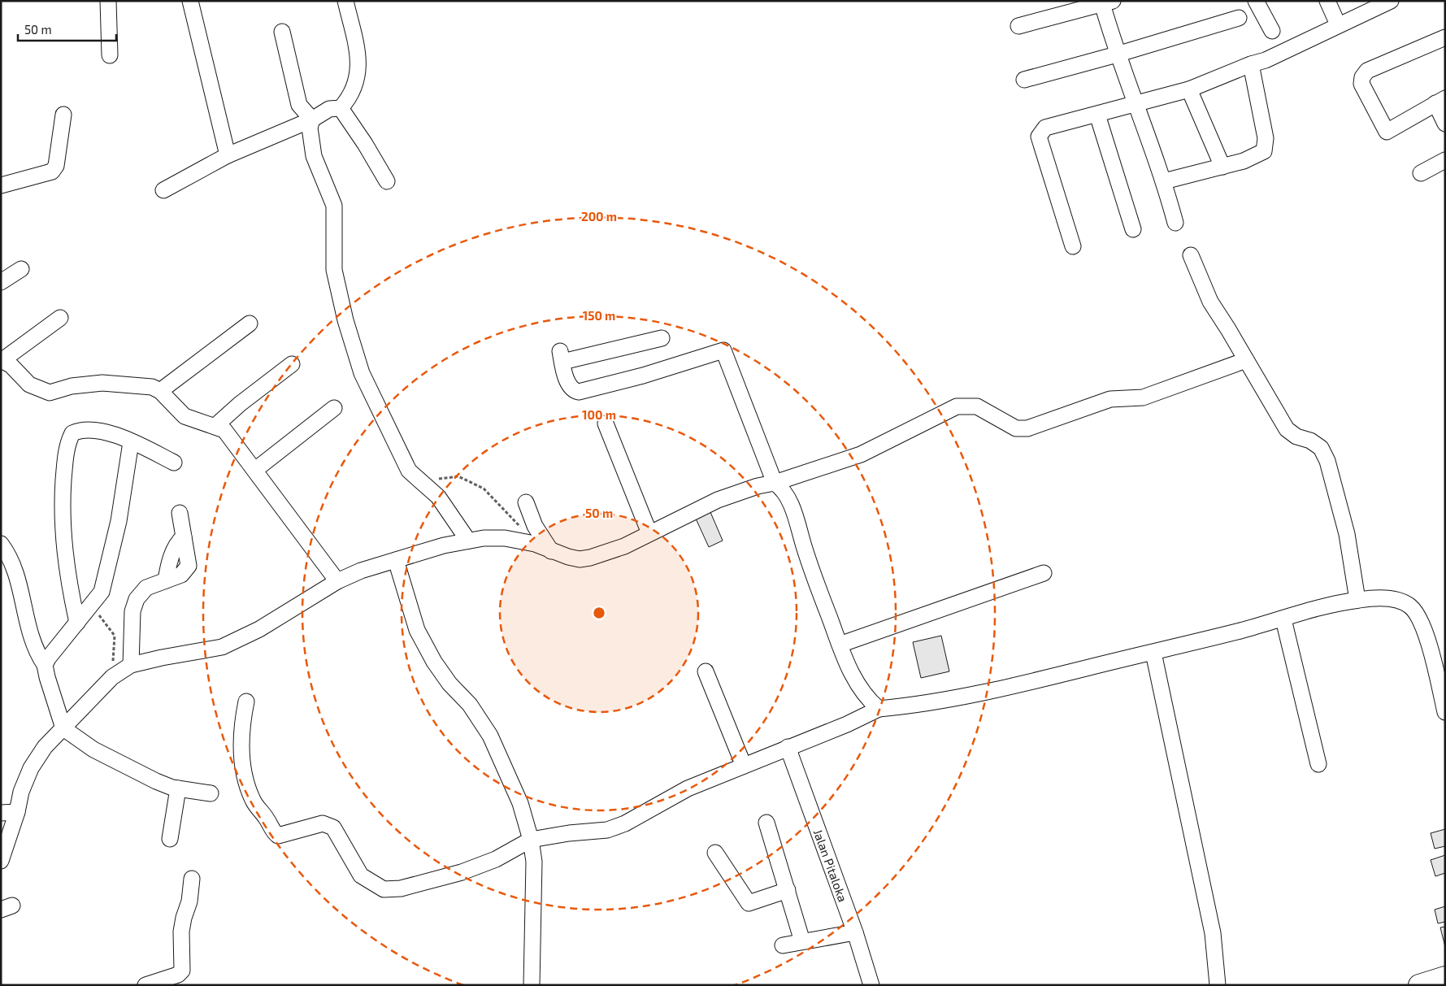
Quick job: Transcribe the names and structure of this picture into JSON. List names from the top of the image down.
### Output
{
  "streets": {
    "street": ["Jalan Pitaloka"]
  },
  "scale_bar": "50 m",
  "rings": [
    "200 m",
    "150 m",
    "100 m",
    "50 m"
  ]
}
